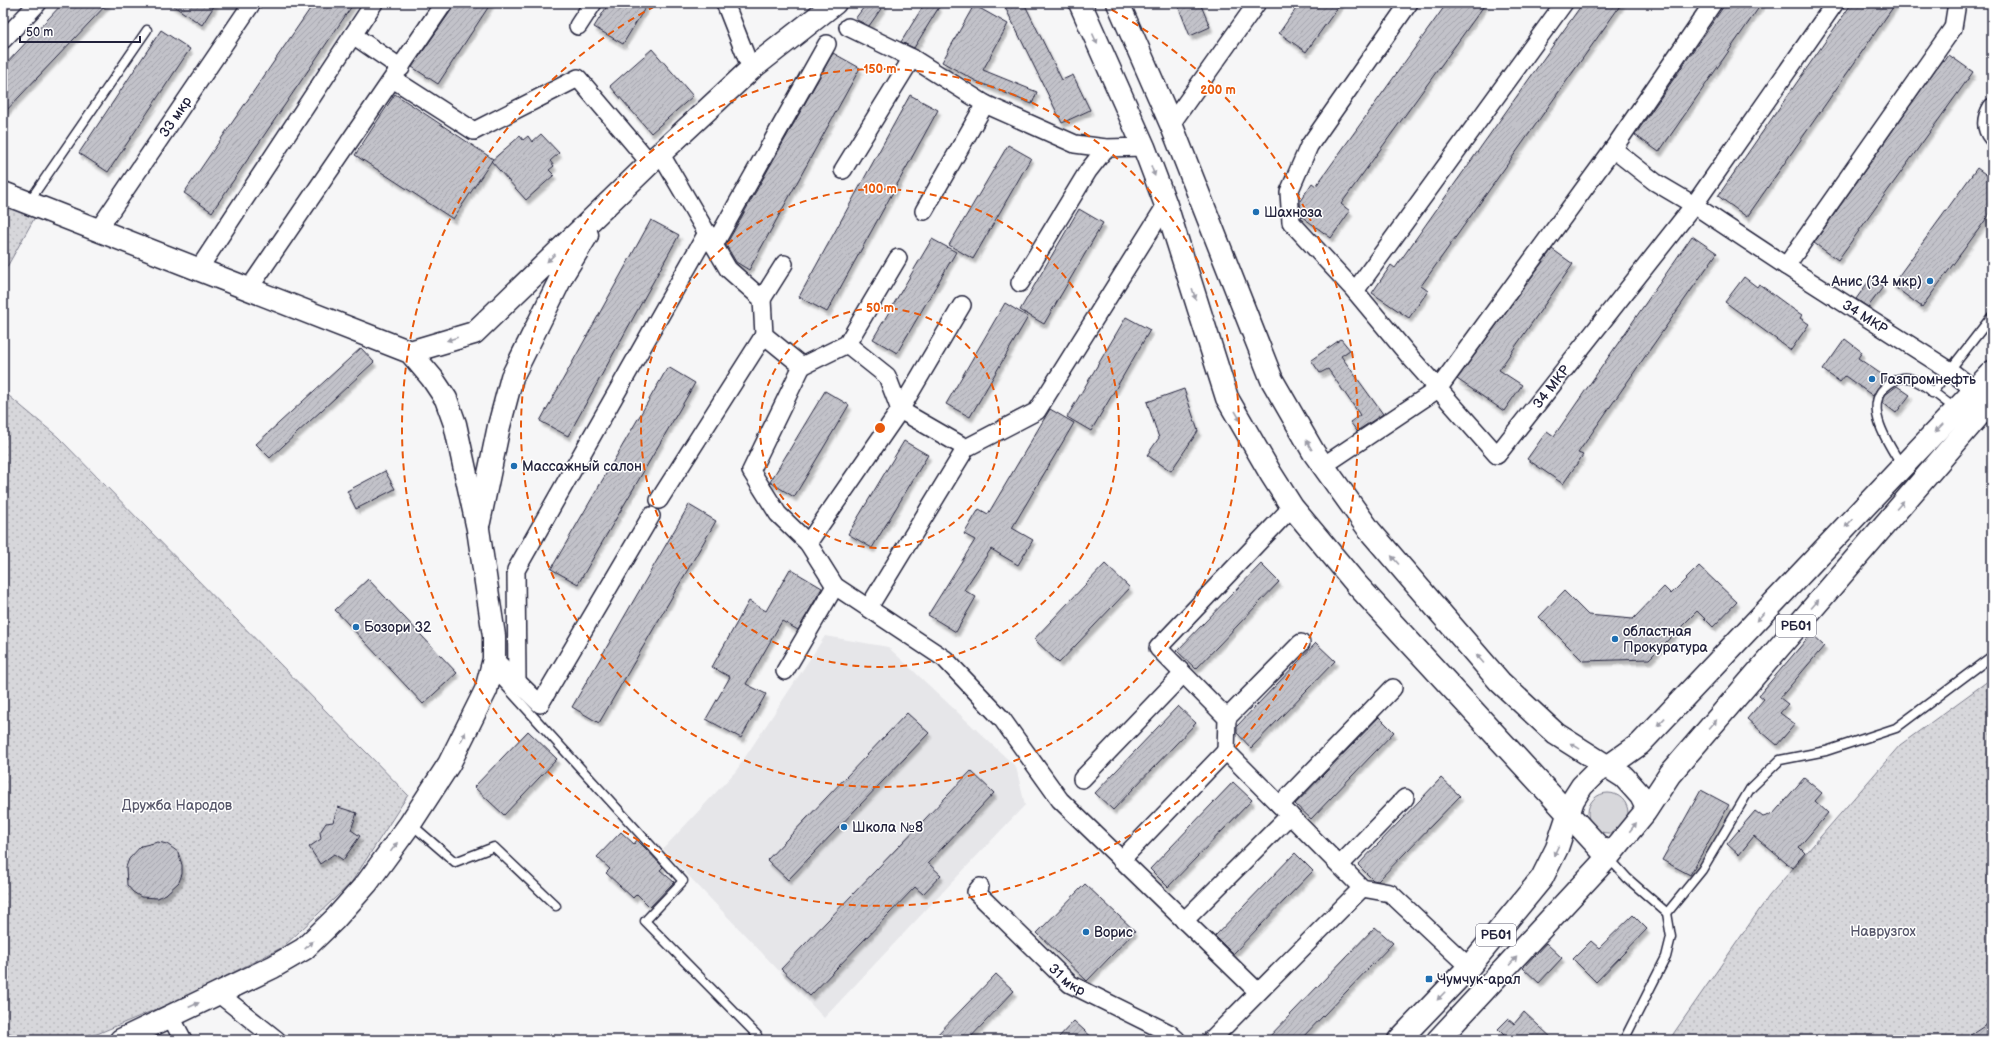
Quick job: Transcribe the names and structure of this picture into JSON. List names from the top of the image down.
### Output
{
  "streets": {
    "main road": ["РБ01"],
    "street": ["33 мкр", "34 МКР", "31 мкр"]
  },
  "crossings": [
    ["34 МКР", "РБ01"]
  ],
  "parks": ["Дружба Народов", "Наврузгох"],
  "places": {
    "other": [
      "Шахноза",
      "Анис (34 мкр)",
      "Газпромнефть",
      "Массажный салон",
      "Бозори 32",
      "областная Прокуратура",
      "Школа №8",
      "Ворис"
    ],
    "transit": ["Чумчук-арал"]
  },
  "scale_bar": "50 m",
  "rings": [
    "150 m",
    "200 m",
    "100 m",
    "50 m"
  ]
}
